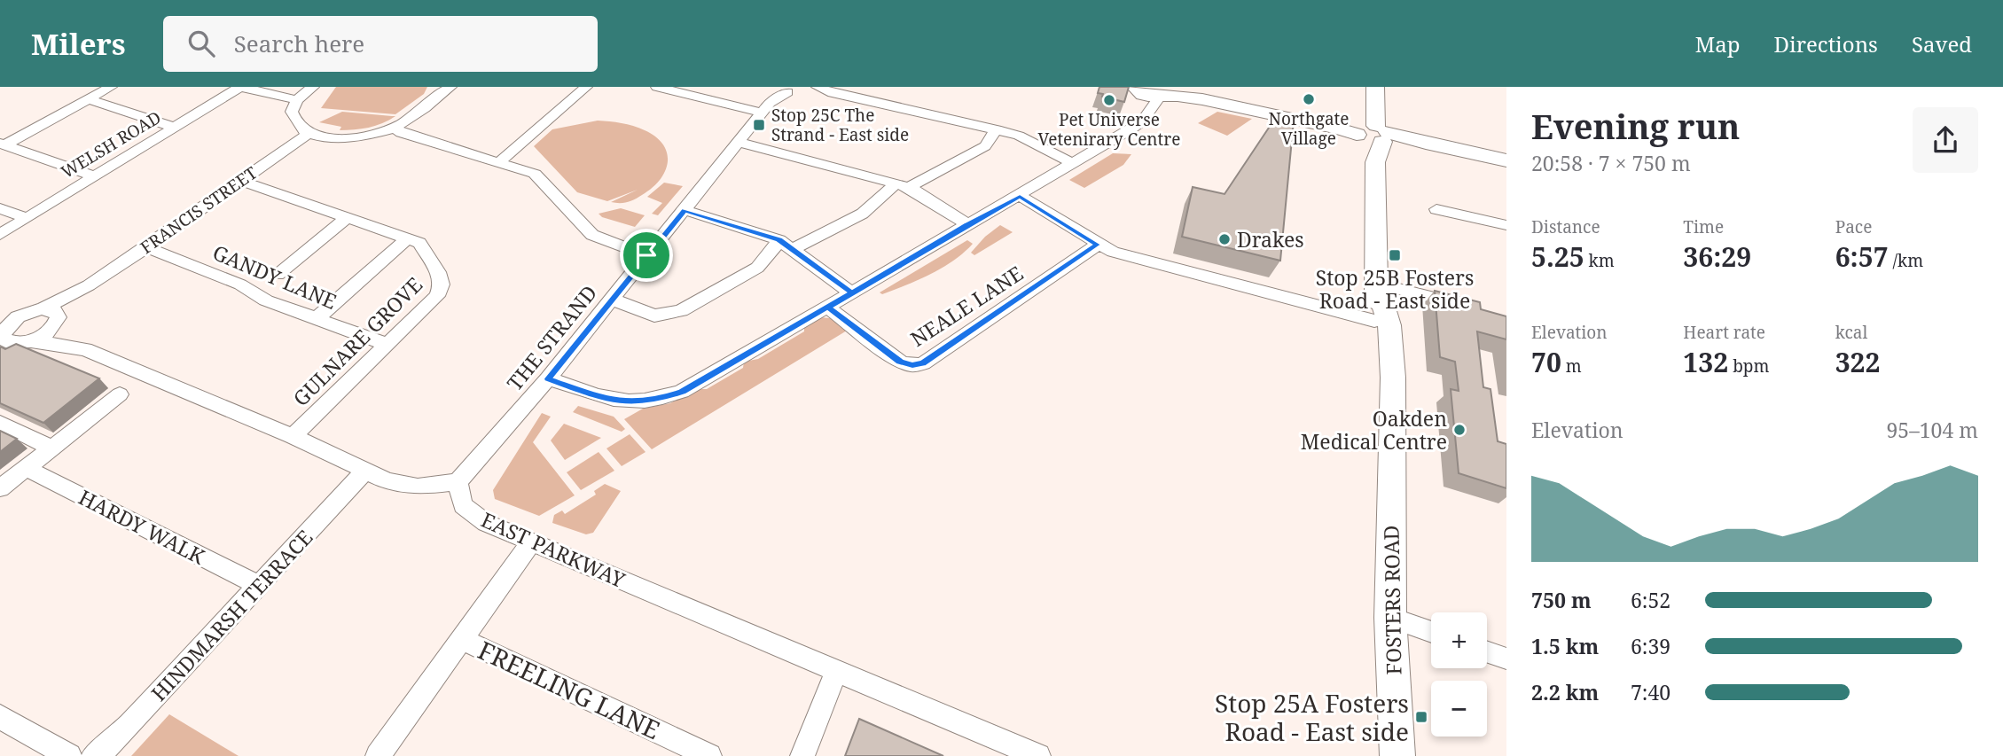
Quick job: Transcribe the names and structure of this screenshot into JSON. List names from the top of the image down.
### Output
{
  "streets": {
    "main road": ["FOSTERS ROAD"],
    "street": [
      "WELSH ROAD",
      "FRANCIS STREET",
      "GANDY LANE",
      "NEALE LANE",
      "THE STRAND",
      "GULNARE GROVE",
      "HARDY WALK",
      "EAST PARKWAY",
      "HINDMARSH TERRACE",
      "FREELING LANE"
    ]
  },
  "crossings": [
    ["FRANCIS STREET", "GANDY LANE"],
    ["FRANCIS STREET", "GULNARE GROVE"],
    ["GANDY LANE", "GULNARE GROVE"],
    ["THE STRAND", "EAST PARKWAY"],
    ["HARDY WALK", "HINDMARSH TERRACE"]
  ],
  "places": {
    "other": [
      "Northgate Village",
      "Pet Universe Vetenirary Centre",
      "Drakes",
      "Oakden Medical Centre"
    ],
    "transit": ["Stop 25C The Strand - East side", "Stop 25B Fosters Road - East side", "Stop 25A Fosters Road - East side"]
  },
  "page": {
    "header": "Milers",
    "search": "Search here",
    "nav": ["Map", "Directions", "Saved"],
    "heading": ["Evening run", "20:58 · 7 × 750 m"],
    "stats": [
      ["Distance", "5.25 km"],
      ["Time", "36:29"],
      ["Pace", "6:57 /km"],
      ["Elevation", "70 m"],
      ["Heart rate", "132 bpm"],
      ["kcal", "322"]
    ],
    "chart": ["Elevation", "95–104 m"],
    "list": [
      {
        "name": "750 m",
        "note": "6:52"
      },
      {
        "name": "1.5 km",
        "note": "6:39"
      },
      {
        "name": "2.2 km",
        "note": "7:40"
      }
    ],
    "map_buttons": ["+", "−"]
  }
}
